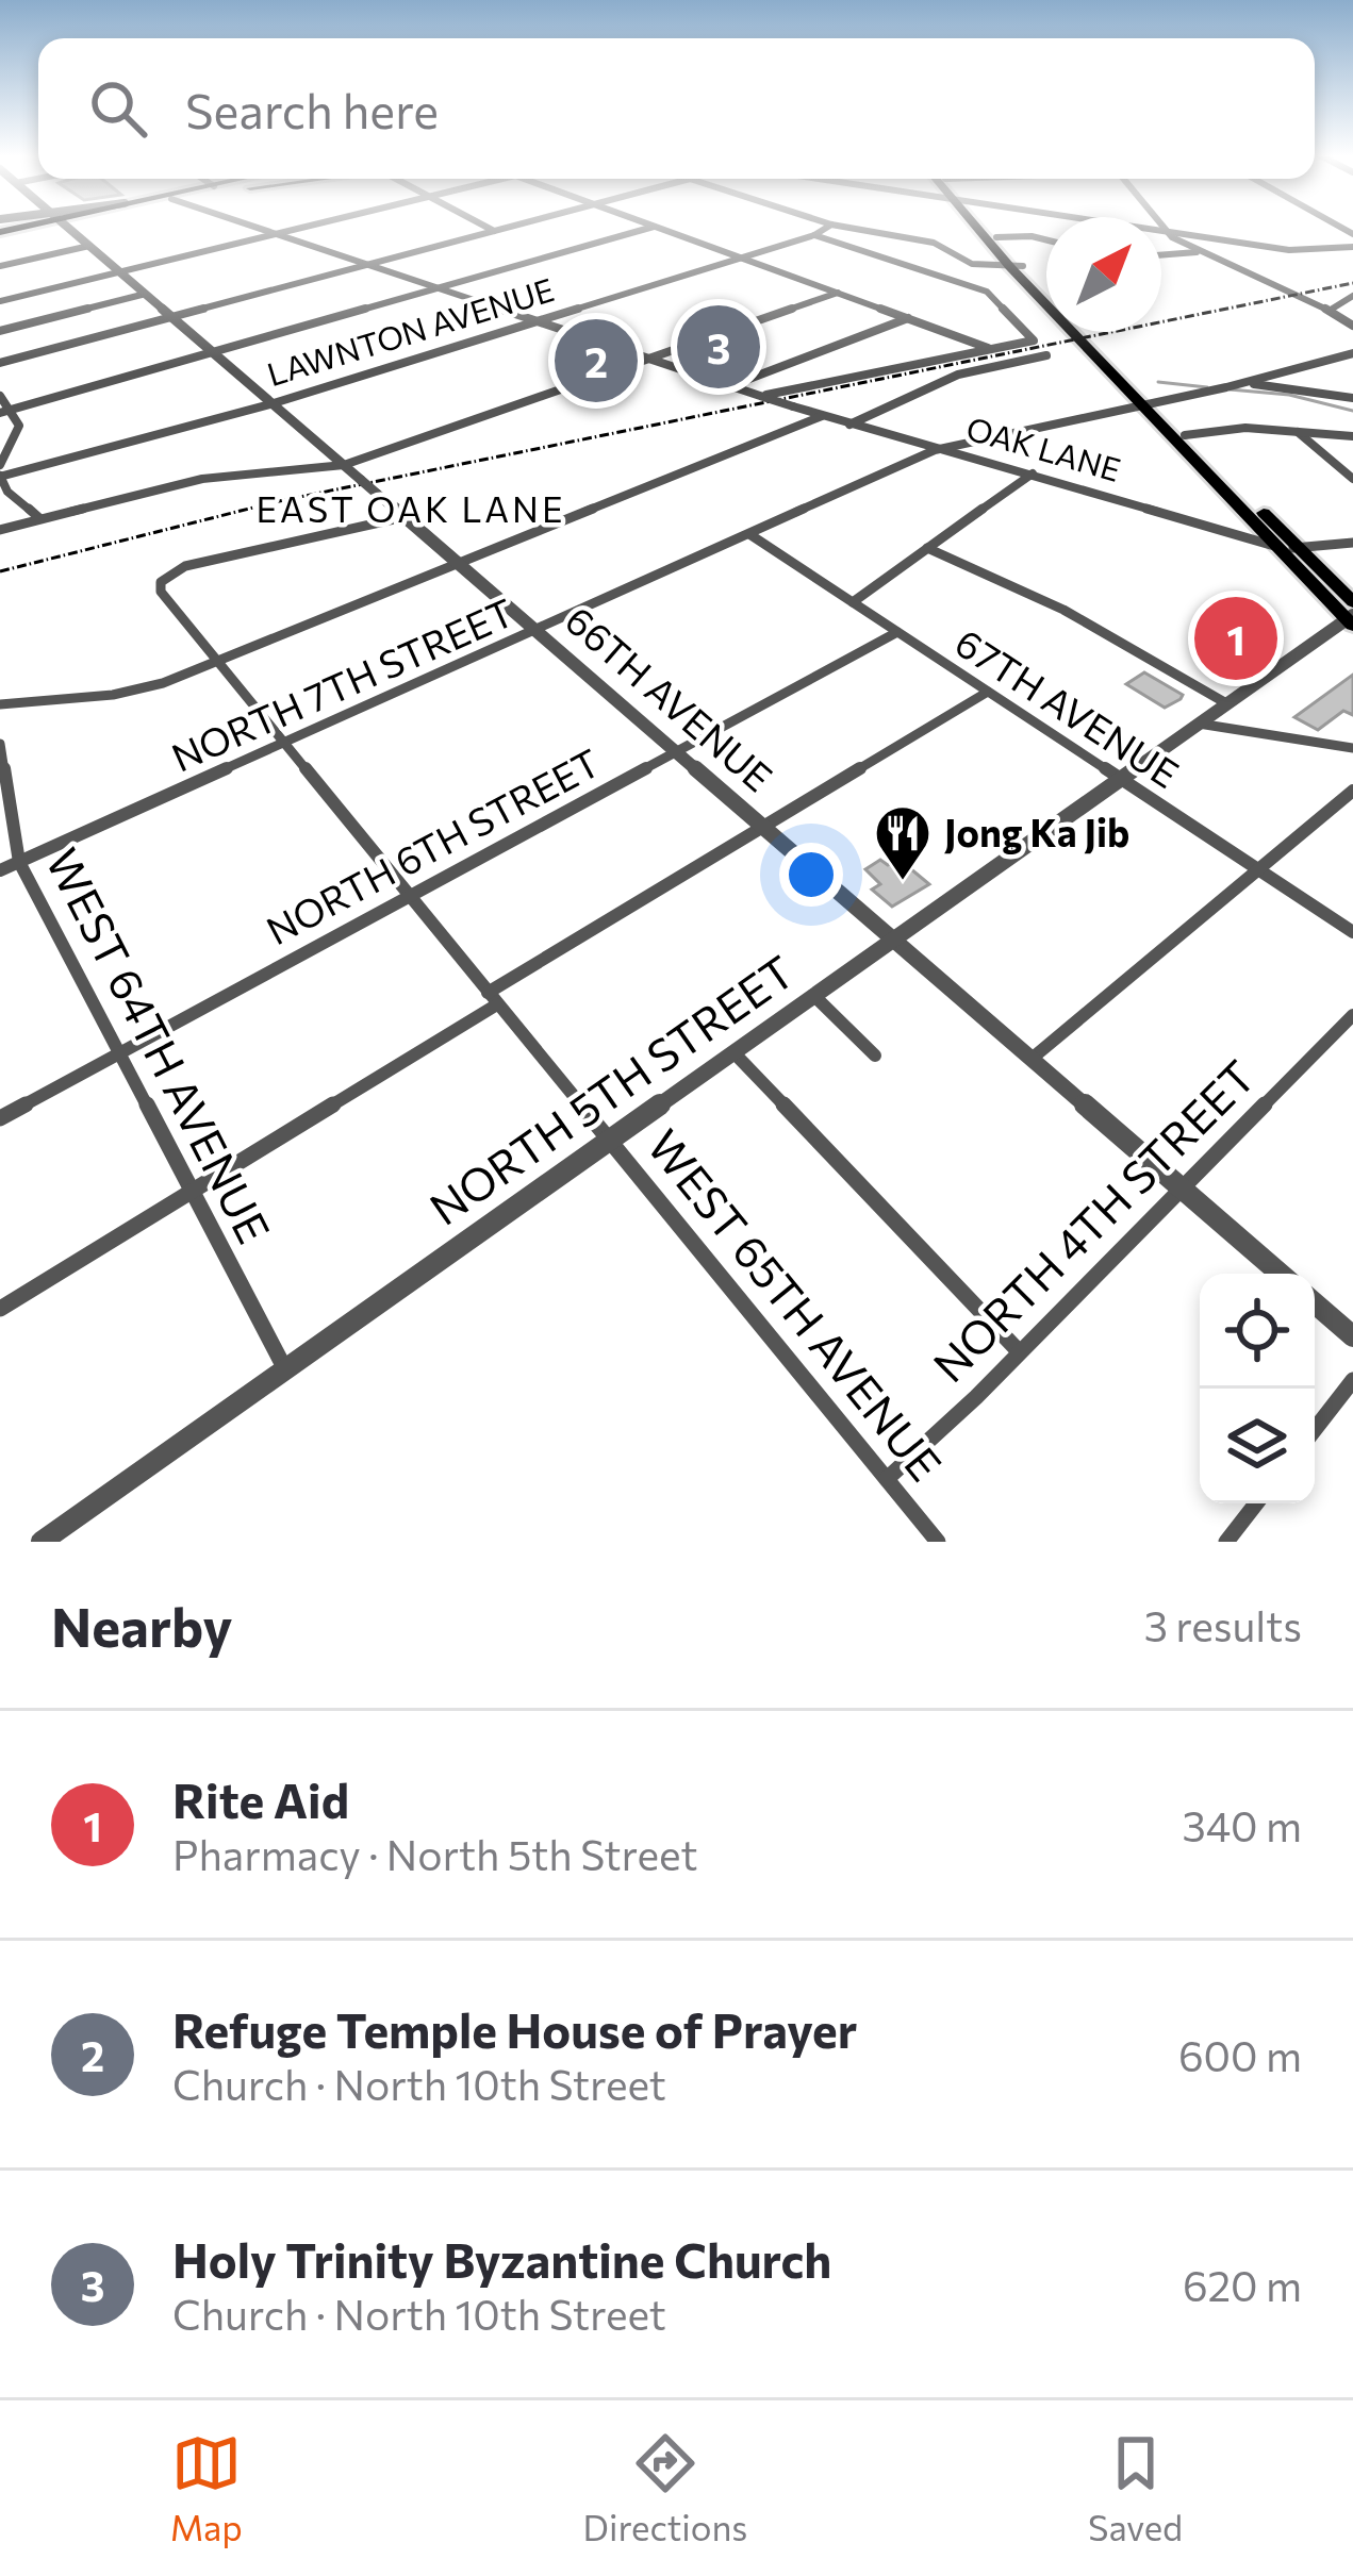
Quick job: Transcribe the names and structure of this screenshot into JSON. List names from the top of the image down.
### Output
{
  "streets": {
    "street": [
      "LAWNTON AVENUE",
      "OAK LANE",
      "NORTH 7TH STREET",
      "66TH AVENUE",
      "67TH AVENUE",
      "NORTH 6TH STREET",
      "WEST 64TH AVENUE",
      "NORTH 5TH STREET",
      "NORTH 4TH STREET",
      "WEST 65TH AVENUE"
    ]
  },
  "crossings": [
    ["LAWNTON AVENUE", "66TH AVENUE"],
    ["OAK LANE", "NORTH 7TH STREET"],
    ["NORTH 7TH STREET", "66TH AVENUE"],
    ["NORTH 7TH STREET", "67TH AVENUE"],
    ["NORTH 7TH STREET", "WEST 64TH AVENUE"],
    ["NORTH 7TH STREET", "WEST 65TH AVENUE"],
    ["66TH AVENUE", "NORTH 6TH STREET"],
    ["66TH AVENUE", "NORTH 5TH STREET"],
    ["66TH AVENUE", "NORTH 4TH STREET"],
    ["66TH AVENUE", "WEST 65TH AVENUE"],
    ["67TH AVENUE", "NORTH 6TH STREET"],
    ["67TH AVENUE", "NORTH 5TH STREET"],
    ["NORTH 6TH STREET", "WEST 64TH AVENUE"],
    ["NORTH 6TH STREET", "WEST 65TH AVENUE"],
    ["WEST 64TH AVENUE", "NORTH 5TH STREET"],
    ["NORTH 5TH STREET", "WEST 65TH AVENUE"],
    ["NORTH 4TH STREET", "WEST 65TH AVENUE"]
  ],
  "districts": ["EAST OAK LANE"],
  "places": {
    "restaurant": ["Jong Ka Jib"]
  },
  "north": "top right",
  "page": {
    "search": "Search here",
    "pins": ["3", "2", "1"],
    "heading": ["Nearby", "3 results"],
    "list": [
      {
        "mark": "1",
        "name": "Rite Aid",
        "note": "Pharmacy · North 5th Street",
        "value": "340 m"
      },
      {
        "mark": "2",
        "name": "Refuge Temple House of Prayer",
        "note": "Church · North 10th Street",
        "value": "600 m"
      },
      {
        "mark": "3",
        "name": "Holy Trinity Byzantine Church",
        "note": "Church · North 10th Street",
        "value": "620 m"
      }
    ],
    "nav": ["Map", "Directions", "Saved"]
  }
}
